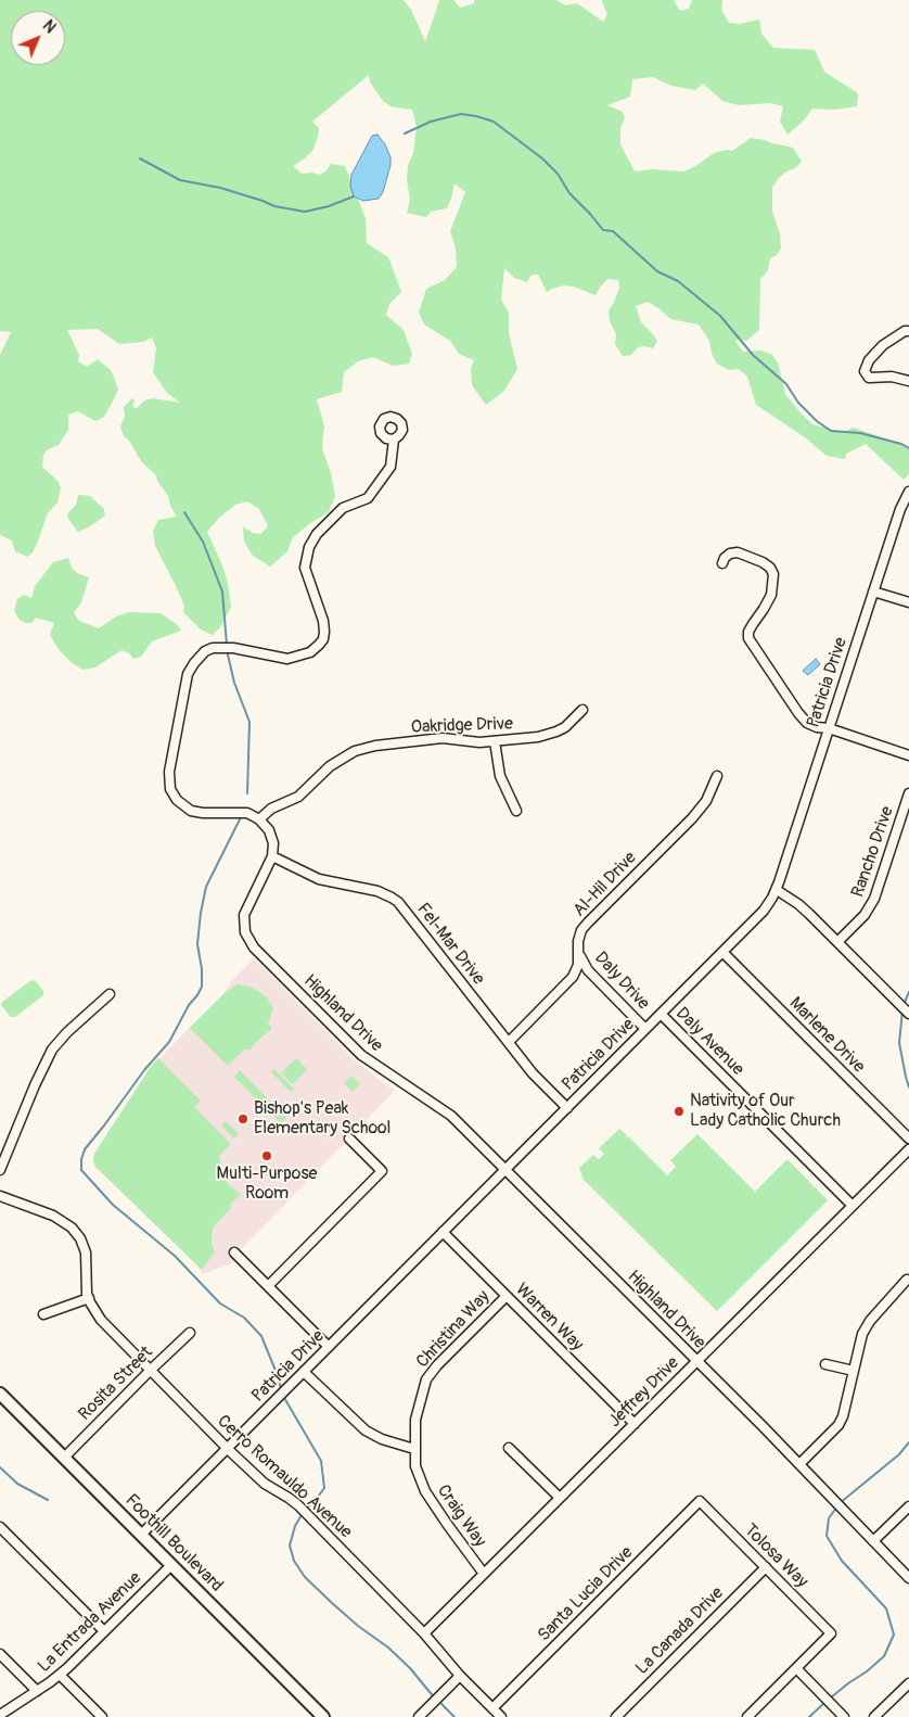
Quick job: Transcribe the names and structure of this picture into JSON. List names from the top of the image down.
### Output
{
  "streets": {
    "street": [
      "Patricia Drive",
      "Oakridge Drive",
      "Rancho Drive",
      "Al-Hil Drive",
      "Fel-Mar Drive",
      "Daly Drive",
      "Highland Drive",
      "Marlene Drive",
      "Daly Avenue",
      "Warren Way",
      "Christina Way",
      "Rosita Street",
      "Jeffrey Drive",
      "Cerro Romauldo Avenue",
      "Craig Way",
      "Foothill Boulevard",
      "Tolosa Way",
      "Santa Lucia Drive",
      "La Entrada Avenue",
      "La Canada Drive"
    ]
  },
  "crossings": [
    ["Patricia Drive", "Fel-Mar Drive"],
    ["Patricia Drive", "Daly Drive"],
    ["Patricia Drive", "Highland Drive"],
    ["Patricia Drive", "Marlene Drive"],
    ["Patricia Drive", "Daly Avenue"],
    ["Patricia Drive", "Warren Way"],
    ["Patricia Drive", "Cerro Romauldo Avenue"],
    ["Patricia Drive", "Foothill Boulevard"],
    ["Al-Hil Drive", "Fel-Mar Drive"],
    ["Al-Hil Drive", "Daly Drive"],
    ["Fel-Mar Drive", "Highland Drive"],
    ["Highland Drive", "Jeffrey Drive"],
    ["Daly Avenue", "Jeffrey Drive"],
    ["Warren Way", "Christina Way"],
    ["Warren Way", "Jeffrey Drive"],
    ["Christina Way", "Craig Way"],
    ["Rosita Street", "Cerro Romauldo Avenue"],
    ["Rosita Street", "Foothill Boulevard"],
    ["Jeffrey Drive", "Cerro Romauldo Avenue"],
    ["Jeffrey Drive", "Craig Way"],
    ["Cerro Romauldo Avenue", "Santa Lucia Drive"],
    ["Foothill Boulevard", "La Entrada Avenue"],
    ["Tolosa Way", "Santa Lucia Drive"],
    ["Tolosa Way", "La Canada Drive"]
  ],
  "places": ["Nativity of Our Lady Catholic Church", "Bishop's Peak Elementary School", "Multi-Purpose Room"],
  "north": "top right"
}
